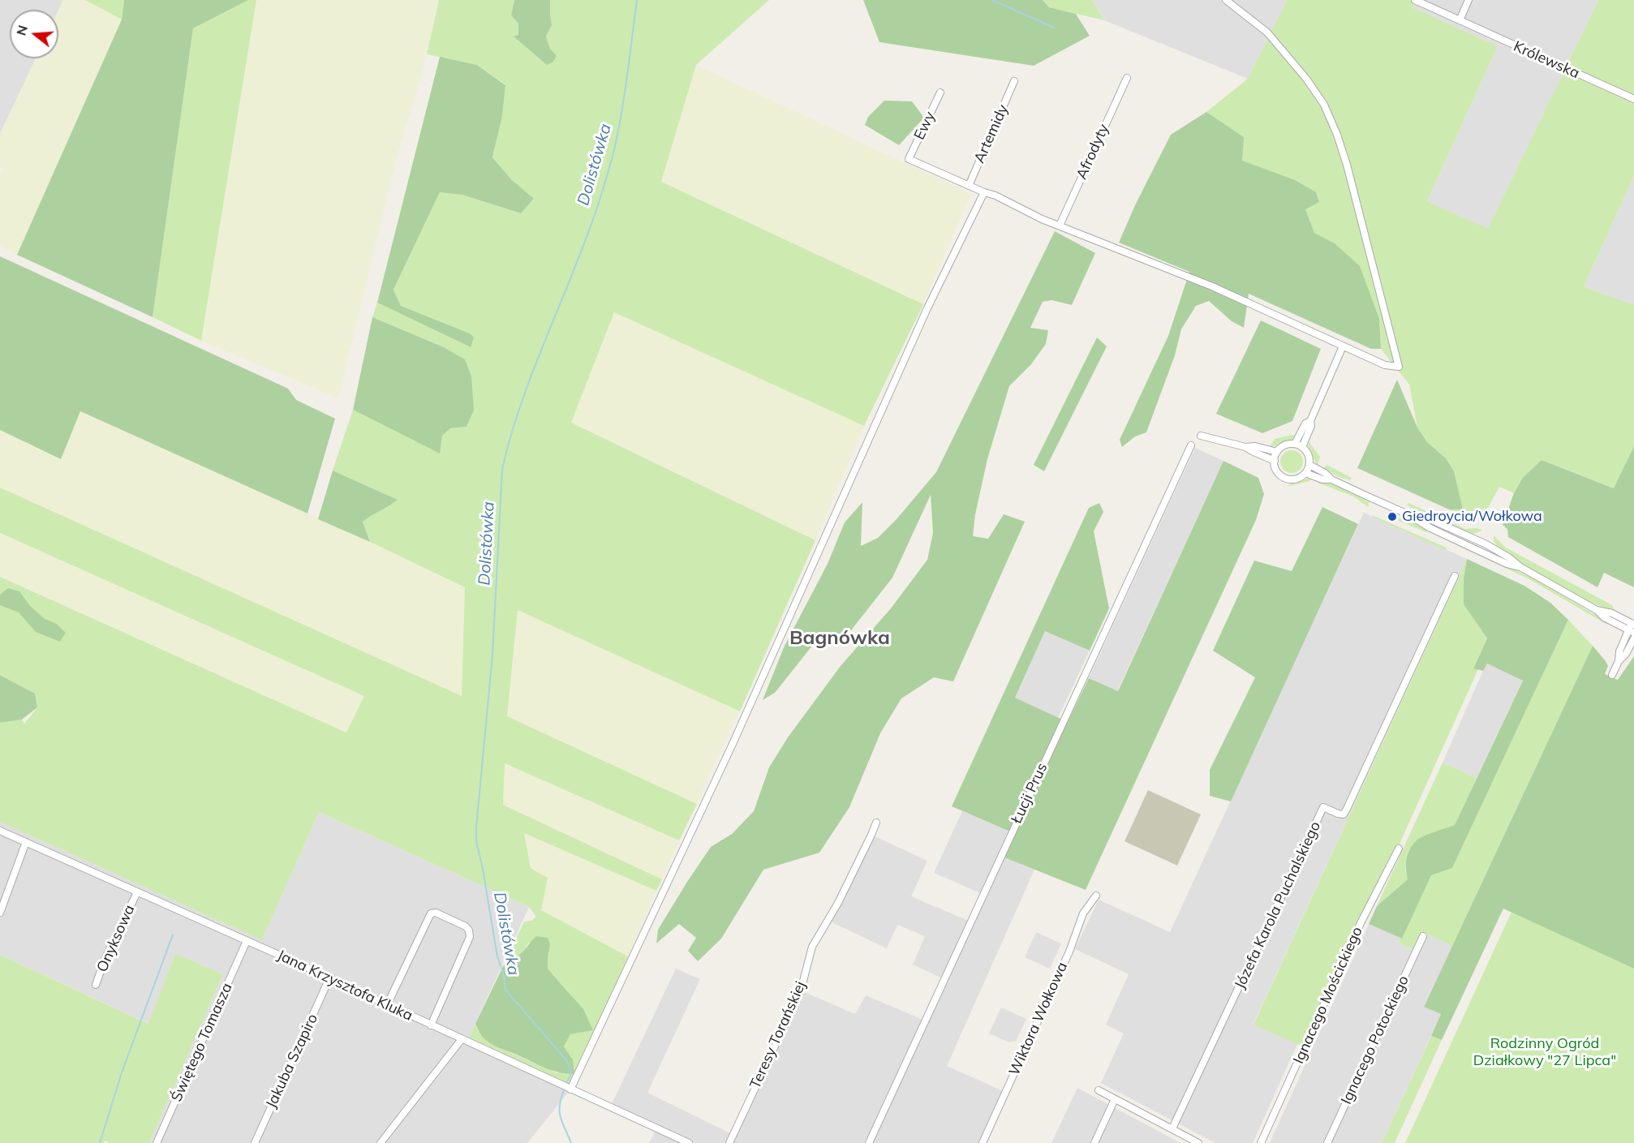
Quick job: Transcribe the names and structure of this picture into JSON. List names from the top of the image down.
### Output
{
  "streets": {
    "street": [
      "Królewska",
      "Ewy",
      "Artemidy",
      "Afrodyty",
      "Łucji Prus",
      "Józefa Karola Puchalskiego",
      "Onyksowa",
      "Jana Krzysztofa Kluka",
      "Ignacego Mościckiego",
      "Wiktora Wołkowa",
      "Teresy Torańskiej",
      "Ignacego Potockiego",
      "Świętego Tomasza",
      "Jakuba Szapiro"
    ]
  },
  "crossings": [
    ["Ewy", "Artemidy"],
    ["Onyksowa", "Jana Krzysztofa Kluka"],
    ["Jana Krzysztofa Kluka", "Świętego Tomasza"],
    ["Jana Krzysztofa Kluka", "Jakuba Szapiro"]
  ],
  "districts": ["Bagnówka"],
  "water": ["Dolistówka"],
  "parks": ["Rodzinny Ogród Działkowy \"27 Lipca\""],
  "places": ["Giedroycia/Wołkowa"],
  "north": "left"
}
